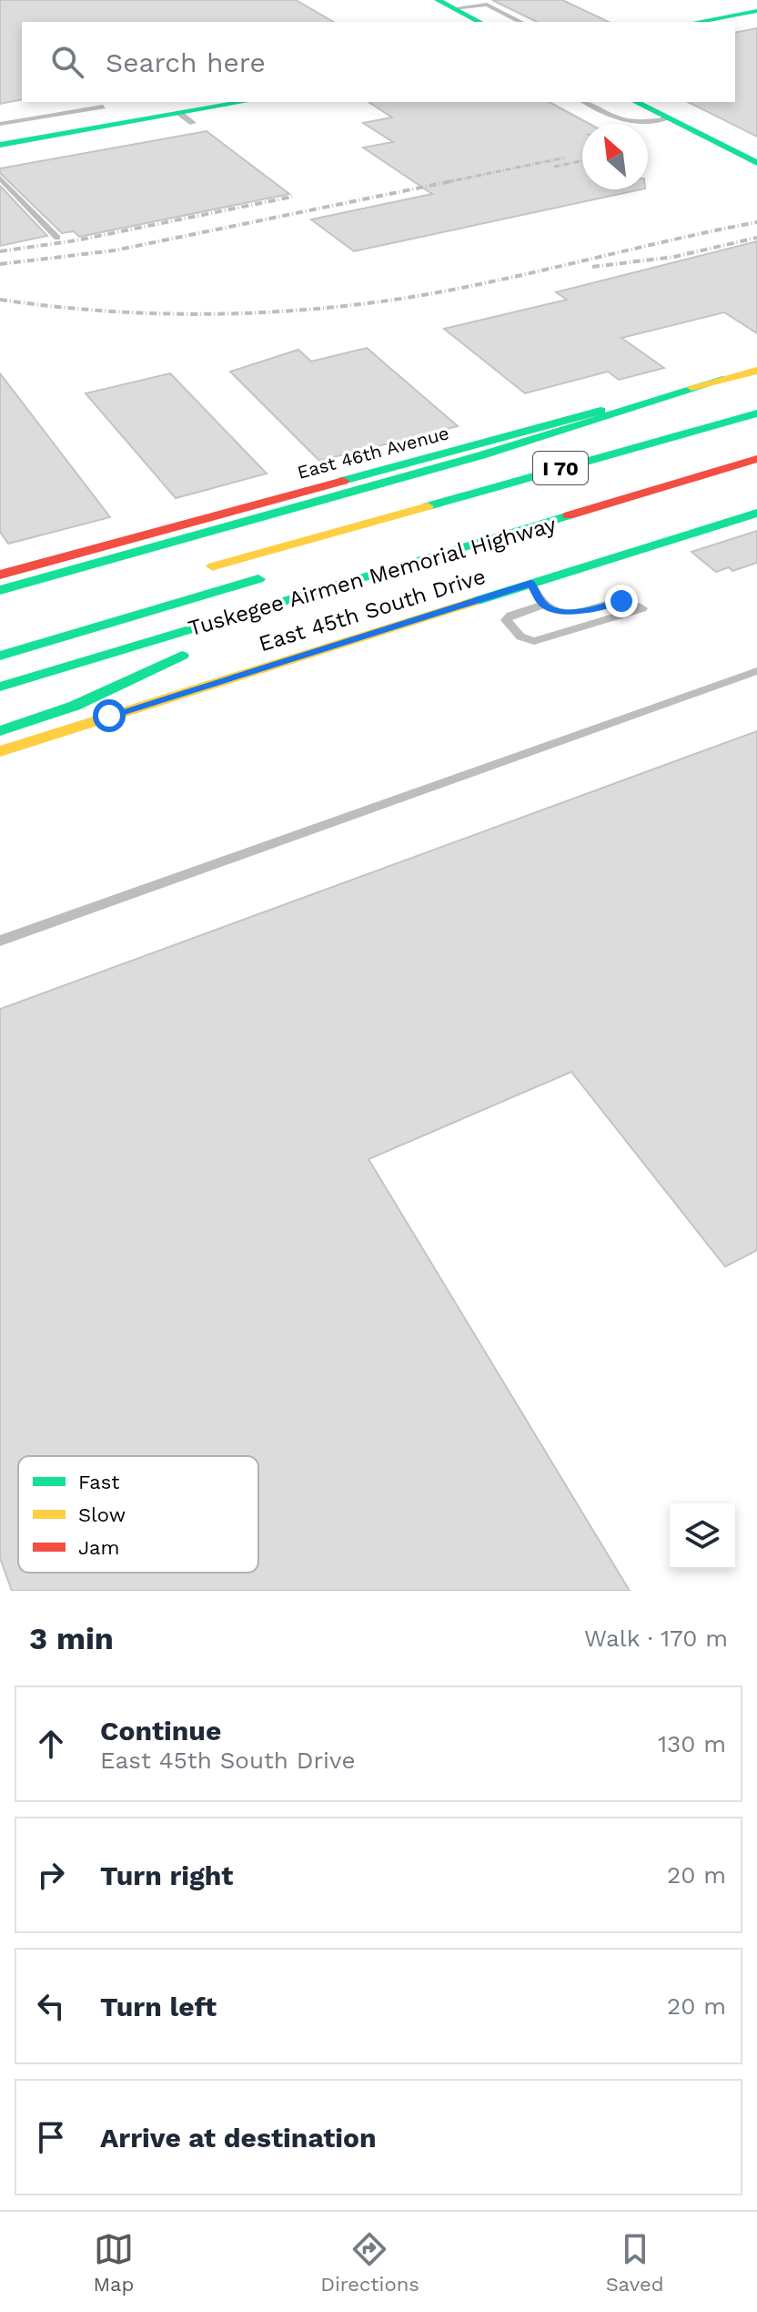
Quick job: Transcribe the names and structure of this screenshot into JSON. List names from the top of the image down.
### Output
{
  "streets": {
    "main road": [
      "East 46th Avenue",
      "I 70",
      "Tuskegee Airmen Memorial Highway",
      "East 45th South Drive"
    ]
  },
  "legend": ["Fast", "Slow", "Jam"],
  "north": "top left",
  "page": {
    "search": "Search here",
    "heading": ["3 min", "Walk · 170 m"],
    "list": [
      ["Continue", "East 45th South Drive", "130 m"],
      ["Turn right", "20 m"],
      ["Turn left", "20 m"],
      "Arrive at destination"
    ],
    "nav": ["Map", "Directions", "Saved"]
  }
}
